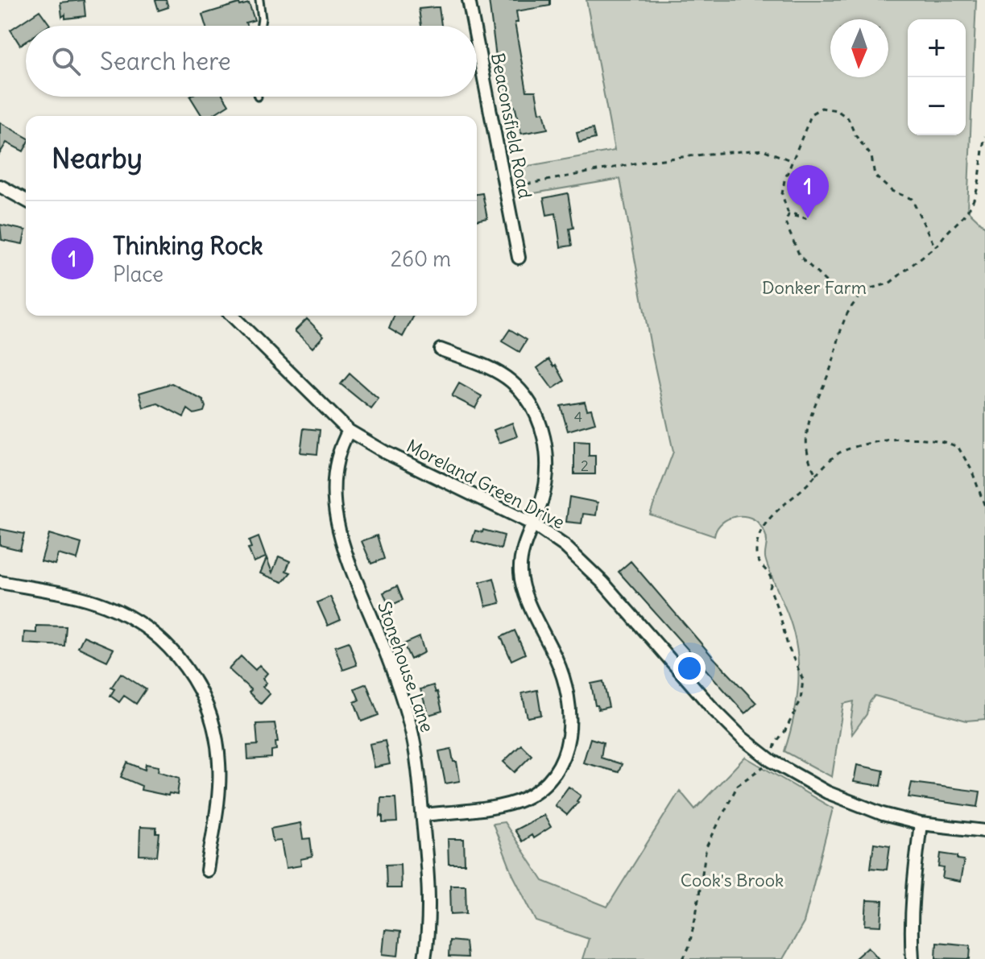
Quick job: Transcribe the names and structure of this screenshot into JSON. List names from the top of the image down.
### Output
{
  "streets": {
    "street": ["Beaconsfield Road", "Moreland Green Drive", "Stonehouse Lane"]
  },
  "crossings": [
    ["Moreland Green Drive", "Stonehouse Lane"]
  ],
  "parks": ["Donker Farm", "Cook's Brook"],
  "house_numbers": ["4", "2"],
  "north": "bottom",
  "page": {
    "map_buttons": ["+", "−"],
    "search": "Search here",
    "heading": "Nearby",
    "pins": "1",
    "list": [
      {
        "mark": "1",
        "name": "Thinking Rock",
        "note": "Place",
        "value": "260 m"
      }
    ]
  }
}
